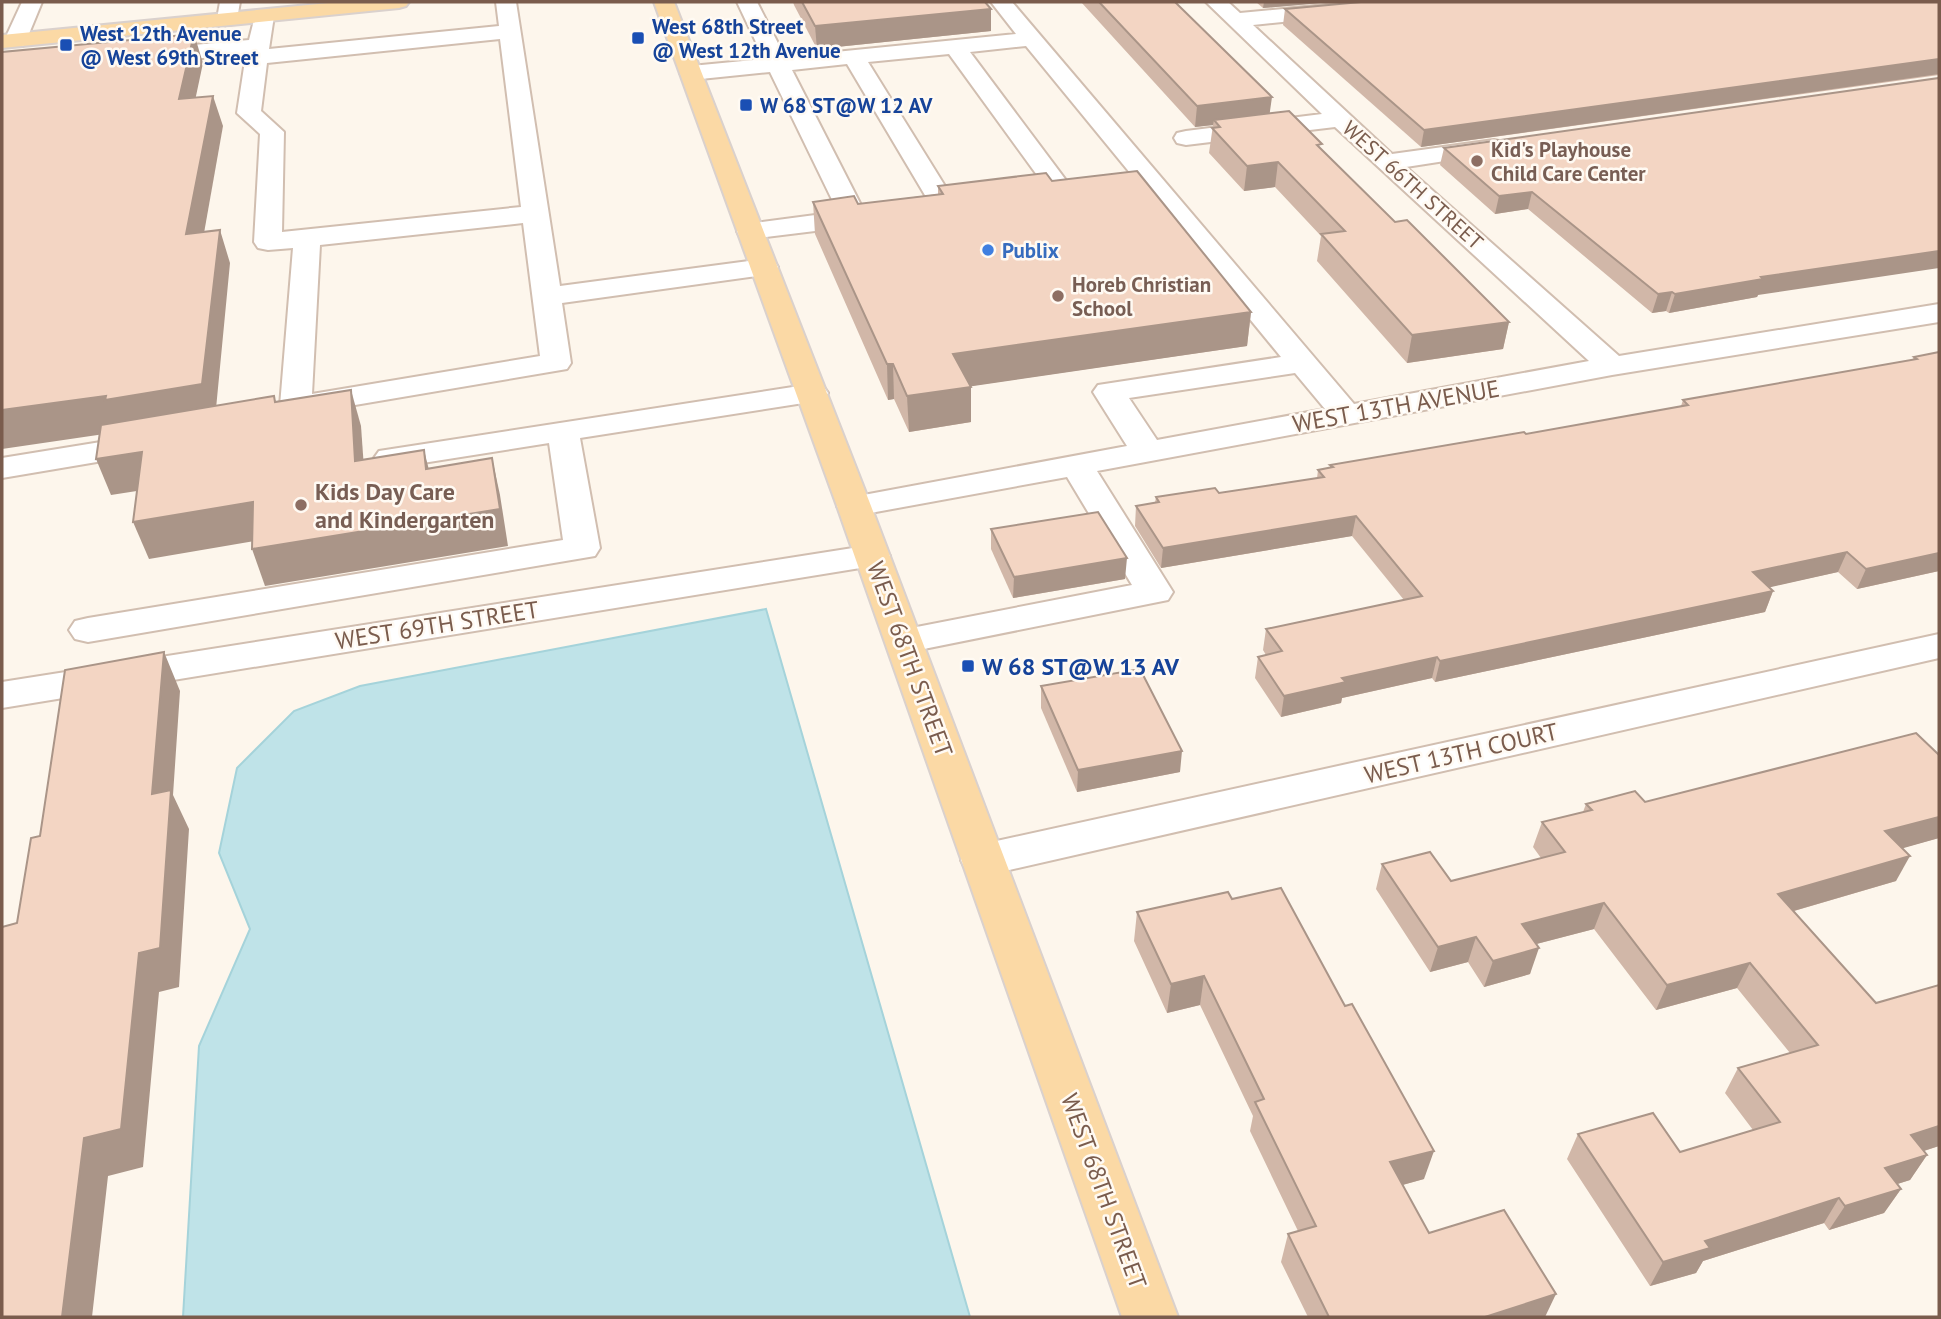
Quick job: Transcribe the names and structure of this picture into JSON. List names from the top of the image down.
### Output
{
  "streets": {
    "main road": ["WEST 68TH STREET"],
    "street": [
      "WEST 66TH STREET",
      "WEST 13TH AVENUE",
      "WEST 69TH STREET",
      "WEST 13TH COURT"
    ]
  },
  "crossings": [
    ["WEST 66TH STREET", "WEST 13TH AVENUE"],
    ["WEST 13TH AVENUE", "WEST 68TH STREET"],
    ["WEST 69TH STREET", "WEST 68TH STREET"],
    ["WEST 68TH STREET", "WEST 13TH COURT"]
  ],
  "places": {
    "transit": [
      "West 68th Street @ West 12th Avenue",
      "West 12th Avenue @ West 69th Street",
      "W 68 ST@W 12 AV",
      "W 68 ST@W 13 AV"
    ],
    "other": [
      "Kid's Playhouse Child Care Center",
      "Publix",
      "Horeb Christian School",
      "Kids Day Care and Kindergarten"
    ]
  }
}
